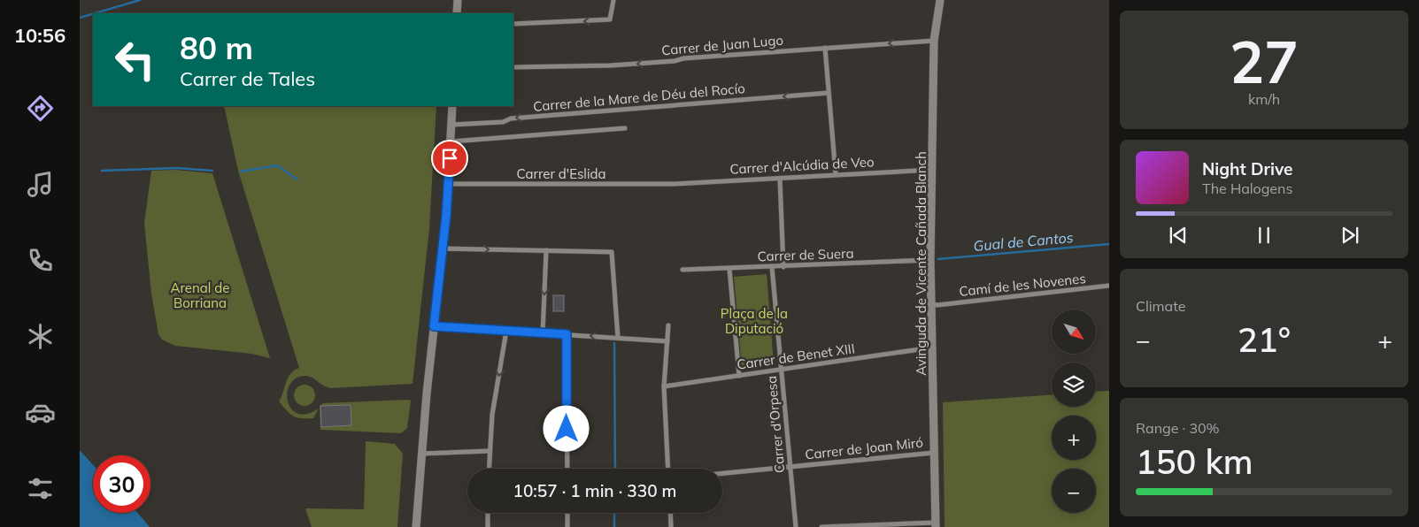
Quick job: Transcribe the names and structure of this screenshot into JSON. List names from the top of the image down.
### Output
{
  "streets": {
    "street": [
      "Carrer de Juan Lugo",
      "Carrer de la Mare de Déu del Rocío",
      "Carrer d'Alcúdia de Veo",
      "Carrer d'Eslida",
      "Carrer de Suera",
      "Avinguda de Vicente Cañada Blanch",
      "Camí de les Novenes",
      "Carrer de Benet XIII",
      "Carrer d'Orpesa",
      "Carrer de Joan Miró"
    ]
  },
  "crossings": [
    ["Carrer de Juan Lugo", "Avinguda de Vicente Cañada Blanch"],
    ["Carrer d'Alcúdia de Veo", "Carrer d'Eslida"],
    ["Carrer d'Alcúdia de Veo", "Avinguda de Vicente Cañada Blanch"],
    ["Carrer de Suera", "Avinguda de Vicente Cañada Blanch"],
    ["Carrer de Suera", "Carrer d'Orpesa"],
    ["Avinguda de Vicente Cañada Blanch", "Camí de les Novenes"],
    ["Avinguda de Vicente Cañada Blanch", "Carrer de Benet XIII"],
    ["Avinguda de Vicente Cañada Blanch", "Carrer de Joan Miró"],
    ["Carrer de Benet XIII", "Carrer d'Orpesa"],
    ["Carrer d'Orpesa", "Carrer de Joan Miró"]
  ],
  "one_way": ["Carrer de Juan Lugo"],
  "water": ["Gual de Cantos"],
  "parks": ["Arenal de Borriana", "Plaça de la Diputació"],
  "north": "bottom right",
  "page": {
    "tabs": "10:56",
    "tile": [
      ["27", "km/h"],
      "Climate",
      ["Range · 30%", "150 km"]
    ],
    "turn": ["80 m", "Carrer de Tales"],
    "song": ["Night Drive", "The Halogens"],
    "map_buttons": ["+", "−"],
    "heat": ["−", "21°", "+"],
    "limit": "30",
    "trip": "10:57 · 1 min · 330 m"
  }
}
